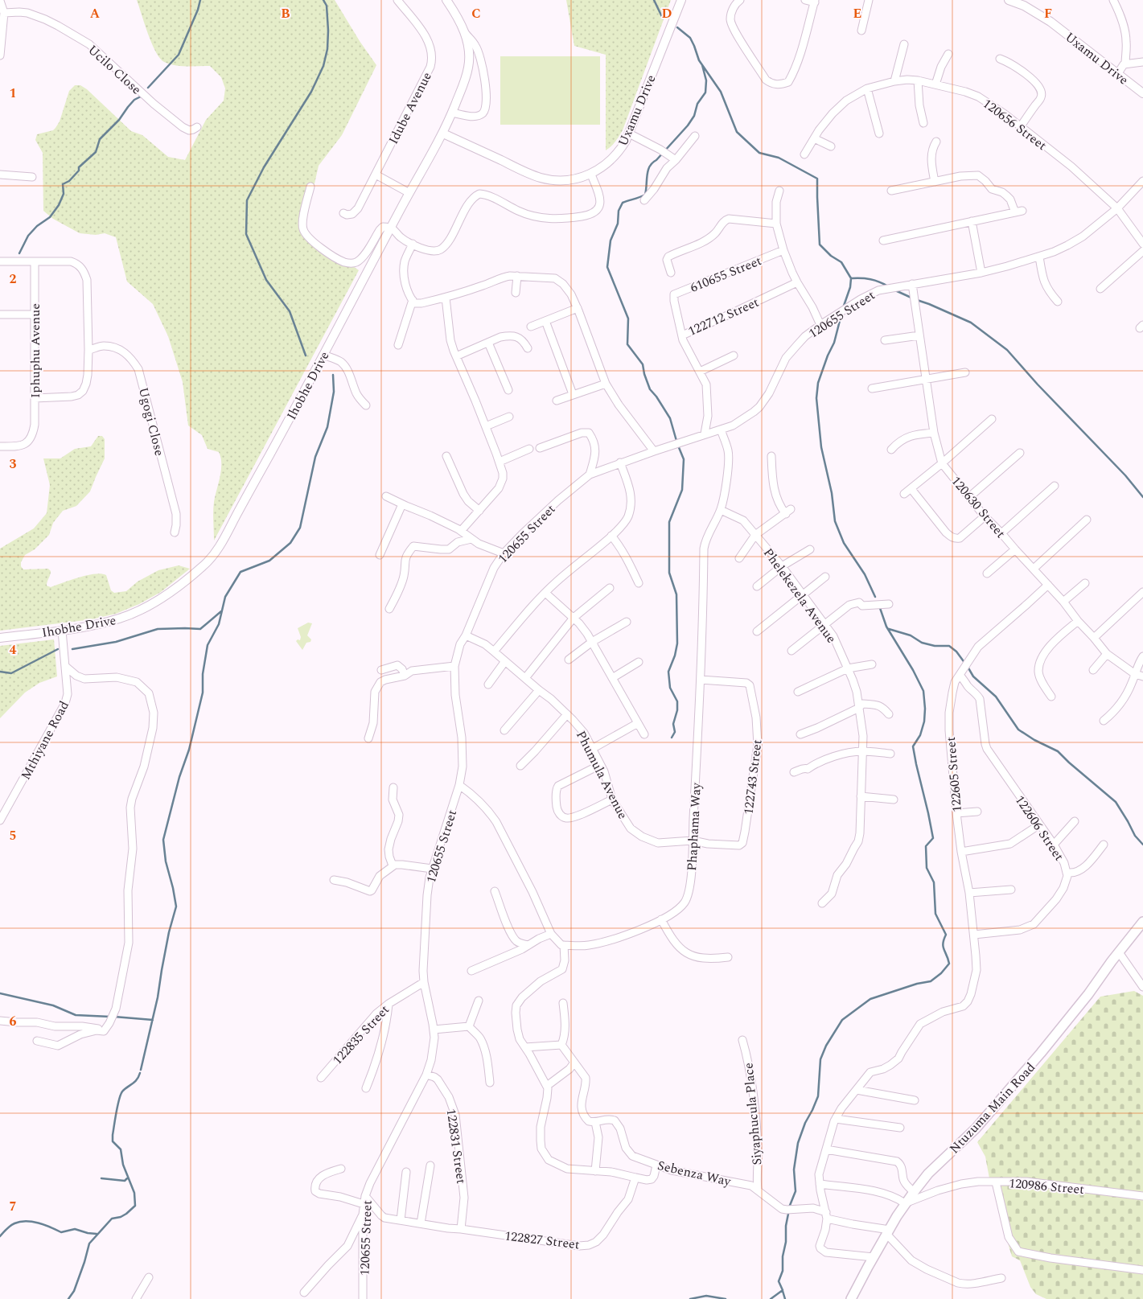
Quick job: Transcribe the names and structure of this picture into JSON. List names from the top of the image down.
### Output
{
  "streets": {
    "main road": ["Ntuzuma Main Road"],
    "street": [
      "Uxamu Drive",
      "Ucilo Close",
      "Idube Avenue",
      "120656 Street",
      "610655 Street",
      "120655 Street",
      "122712 Street",
      "Iphuphu Avenue",
      "Ihobhe Drive",
      "Ugogi Close",
      "120630 Street",
      "Phelekezela Avenue",
      "Mthiyane Road",
      "Phumula Avenue",
      "122605 Street",
      "122743 Street",
      "Phaphama Way",
      "122606 Street",
      "122835 Street",
      "Siyaphucula Place",
      "122831 Street",
      "Sebenza Way",
      "120986 Street",
      "122827 Street"
    ]
  },
  "crossings": [
    ["Uxamu Drive", "Ihobhe Drive"],
    ["120656 Street", "120655 Street"],
    ["610655 Street", "122712 Street"],
    ["120655 Street", "120630 Street"],
    ["120655 Street", "Phumula Avenue"],
    ["120655 Street", "Phaphama Way"],
    ["120655 Street", "122835 Street"],
    ["120655 Street", "122831 Street"],
    ["120655 Street", "122827 Street"],
    ["Ihobhe Drive", "Mthiyane Road"],
    ["120630 Street", "122605 Street"],
    ["Phelekezela Avenue", "Phaphama Way"],
    ["Phumula Avenue", "122743 Street"],
    ["Phumula Avenue", "Phaphama Way"],
    ["122605 Street", "122606 Street"],
    ["122743 Street", "Phaphama Way"],
    ["Ntuzuma Main Road", "Sebenza Way"],
    ["Ntuzuma Main Road", "120986 Street"],
    ["Siyaphucula Place", "Sebenza Way"],
    ["122831 Street", "122827 Street"]
  ],
  "grid": {
    "columns": [
      "A",
      "B",
      "C",
      "D",
      "E",
      "F"
    ],
    "rows": [
      "1",
      "2",
      "3",
      "4",
      "5",
      "6",
      "7"
    ]
  }
}
